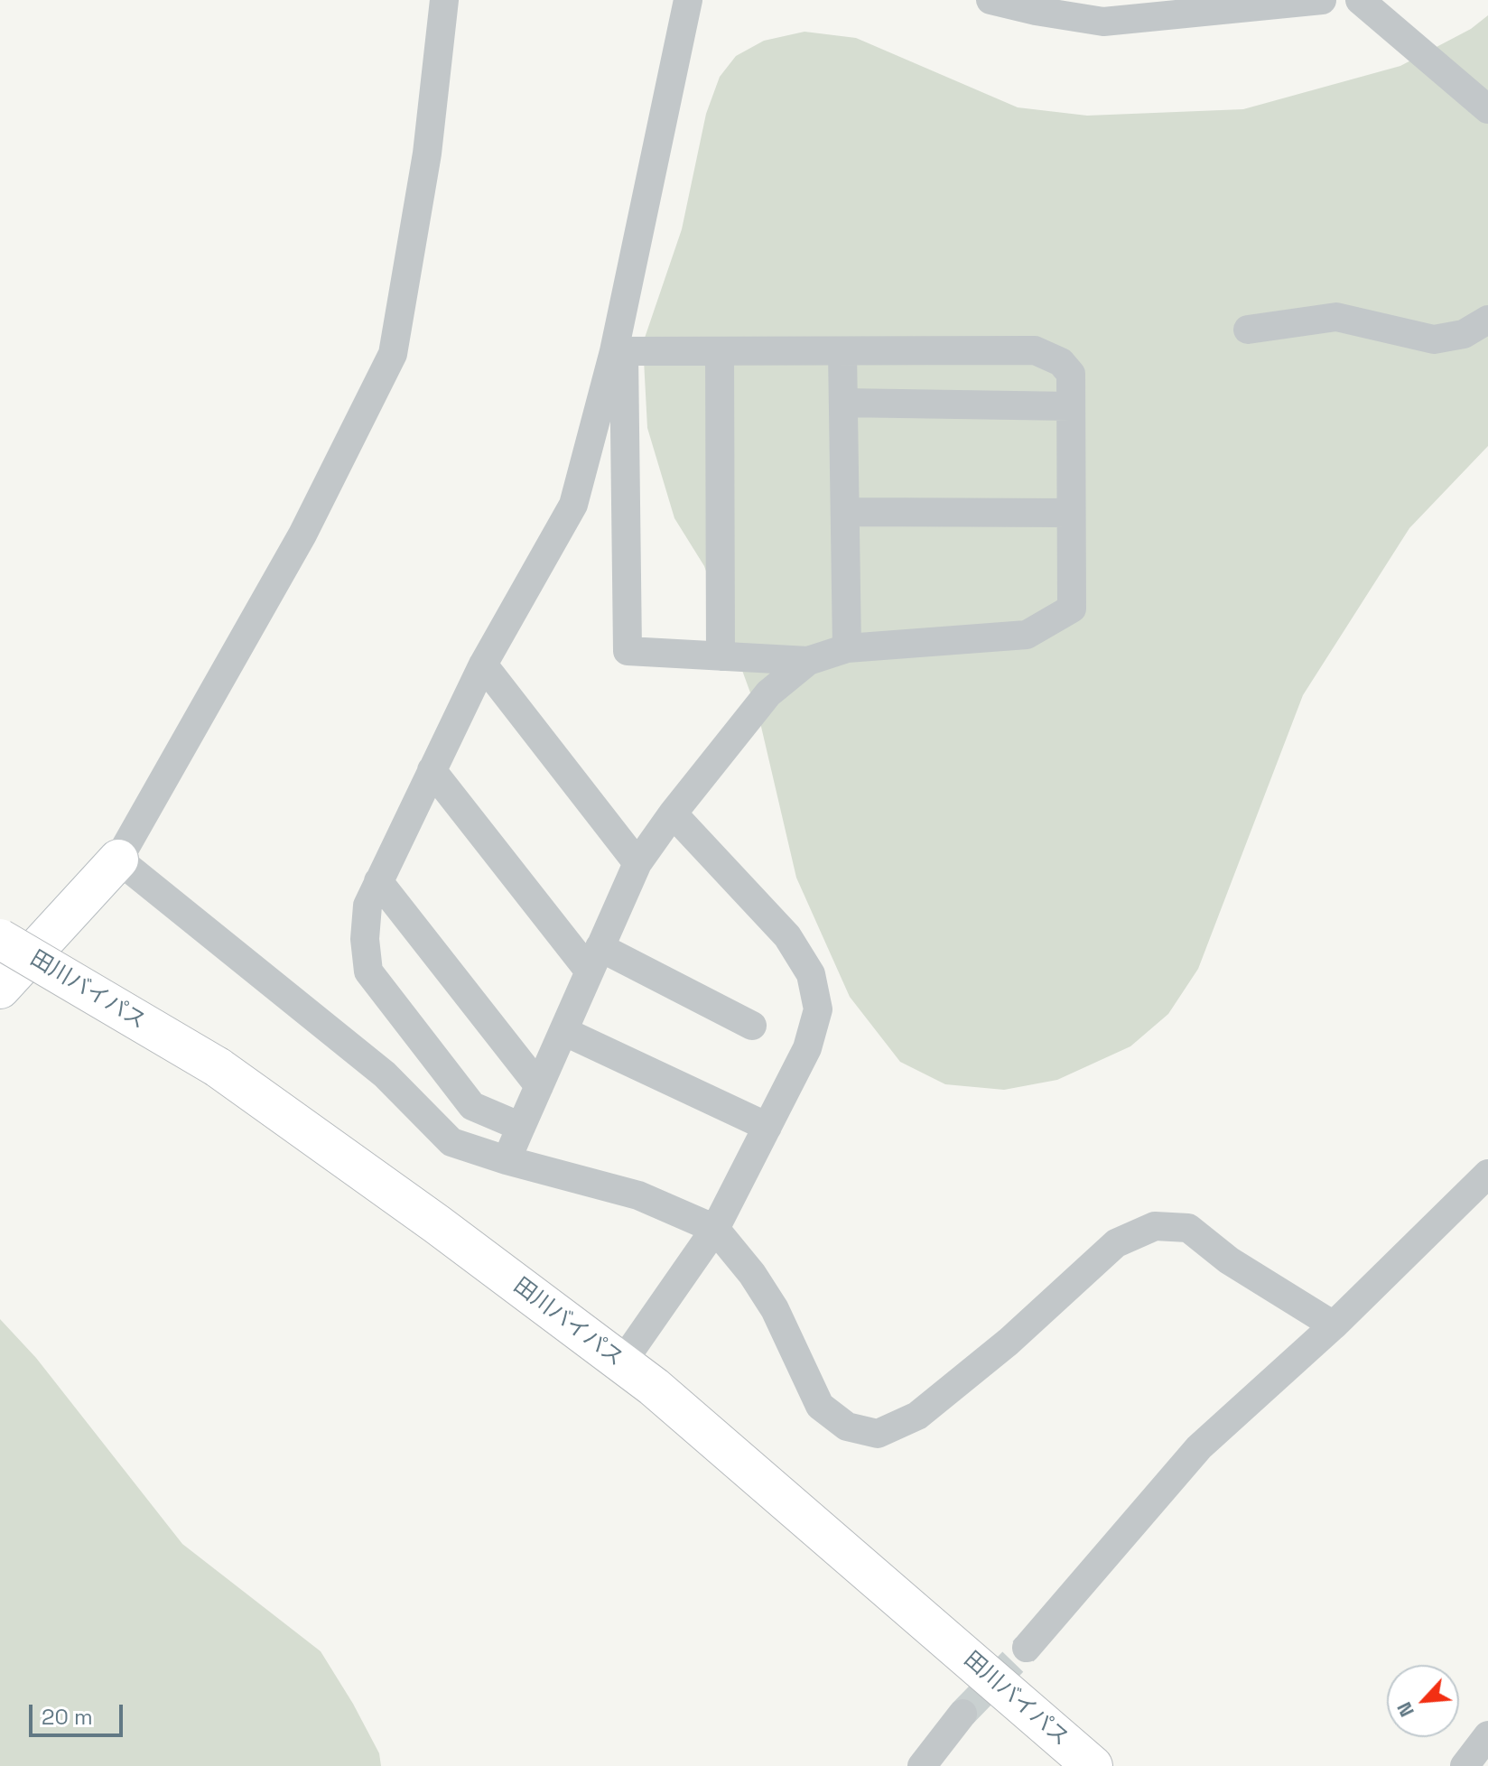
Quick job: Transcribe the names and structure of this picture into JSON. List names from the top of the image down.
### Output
{
  "streets": {
    "main road": ["田川バイパス"]
  },
  "scale_bar": "20 m",
  "north": "bottom left"
}
